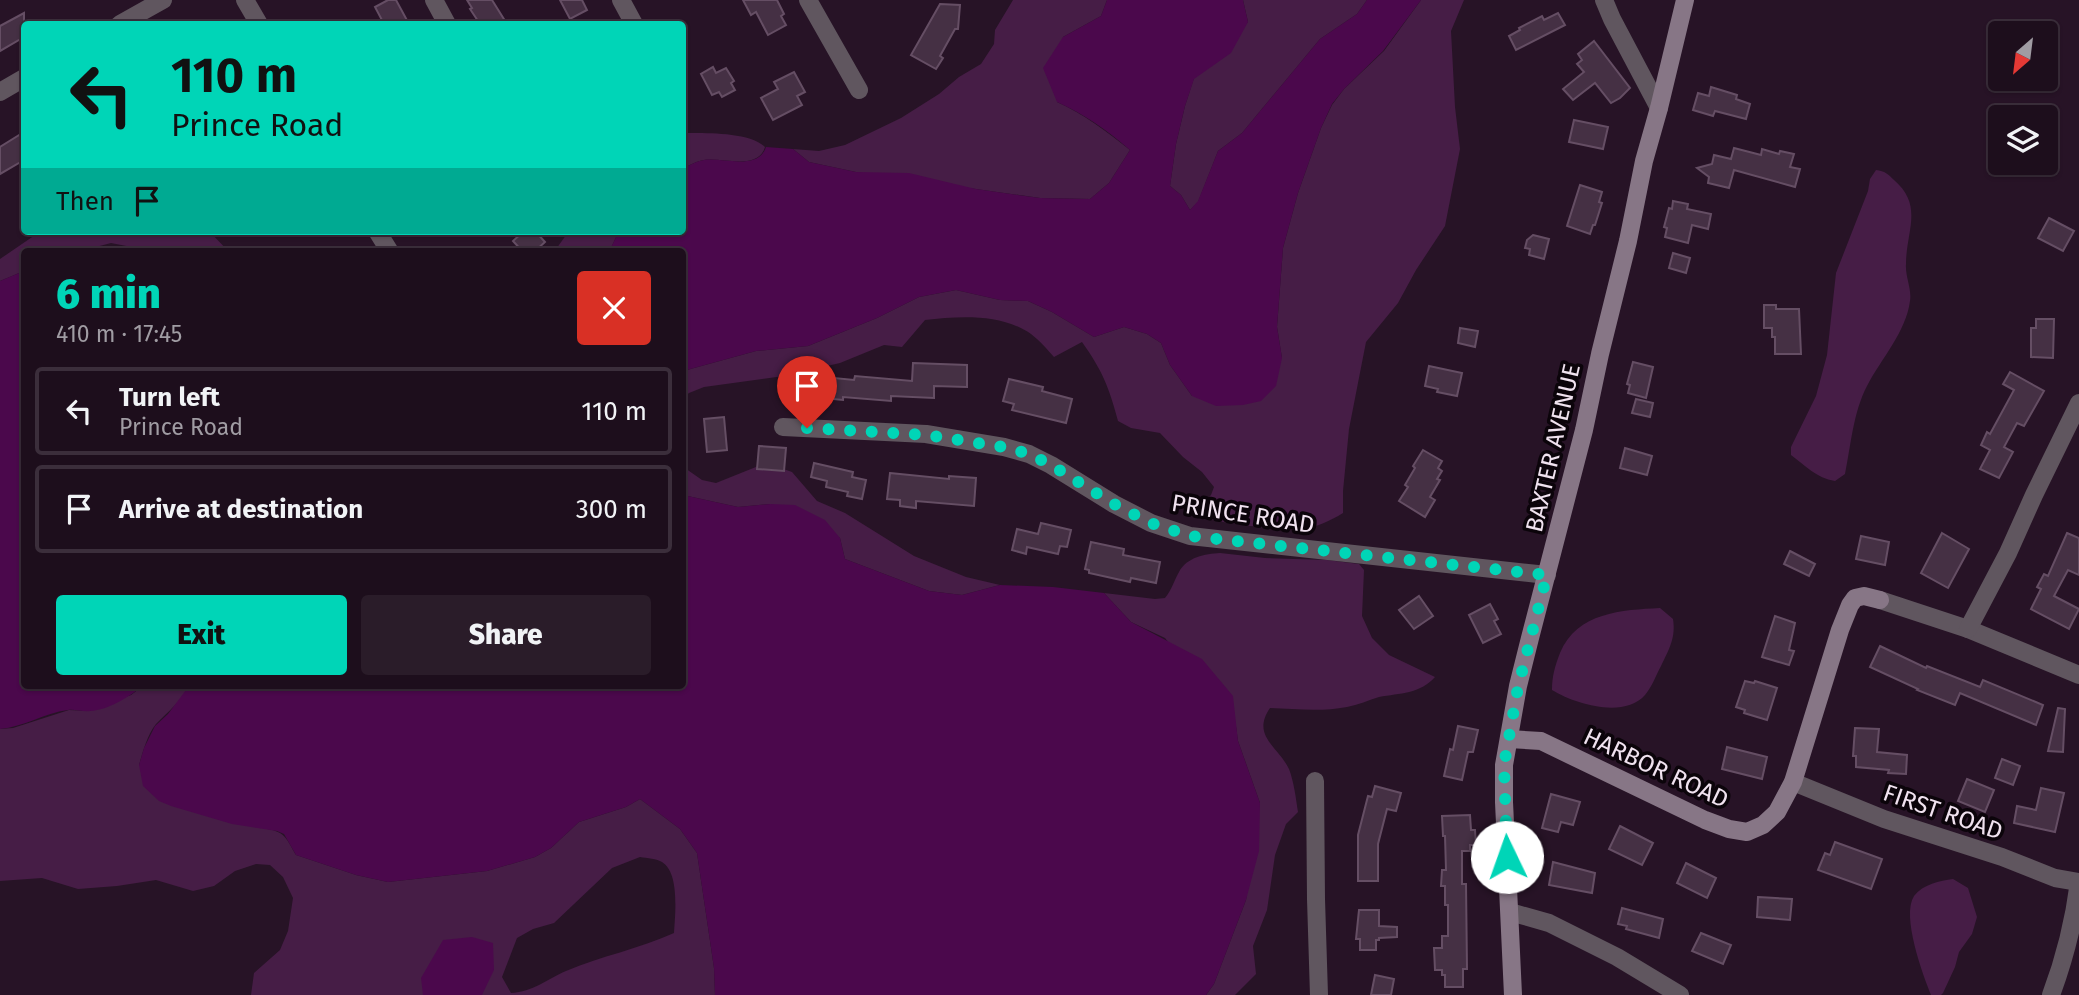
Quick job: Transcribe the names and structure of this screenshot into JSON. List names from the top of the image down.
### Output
{
  "streets": {
    "street": [
      "BAXTER AVENUE",
      "PRINCE ROAD",
      "HARBOR ROAD",
      "FIRST ROAD"
    ]
  },
  "crossings": [
    ["BAXTER AVENUE", "PRINCE ROAD"],
    ["BAXTER AVENUE", "HARBOR ROAD"],
    ["HARBOR ROAD", "FIRST ROAD"]
  ],
  "north": "bottom left",
  "page": {
    "turn": ["110 m", "Prince Road"],
    "then": "Then",
    "heading": ["6 min", "410 m · 17:45"],
    "list": [
      {
        "name": "Turn left",
        "note": "Prince Road",
        "value": "110 m"
      },
      {
        "name": "Arrive at destination",
        "value": "300 m"
      }
    ],
    "buttons": ["Exit", "Share"]
  }
}
